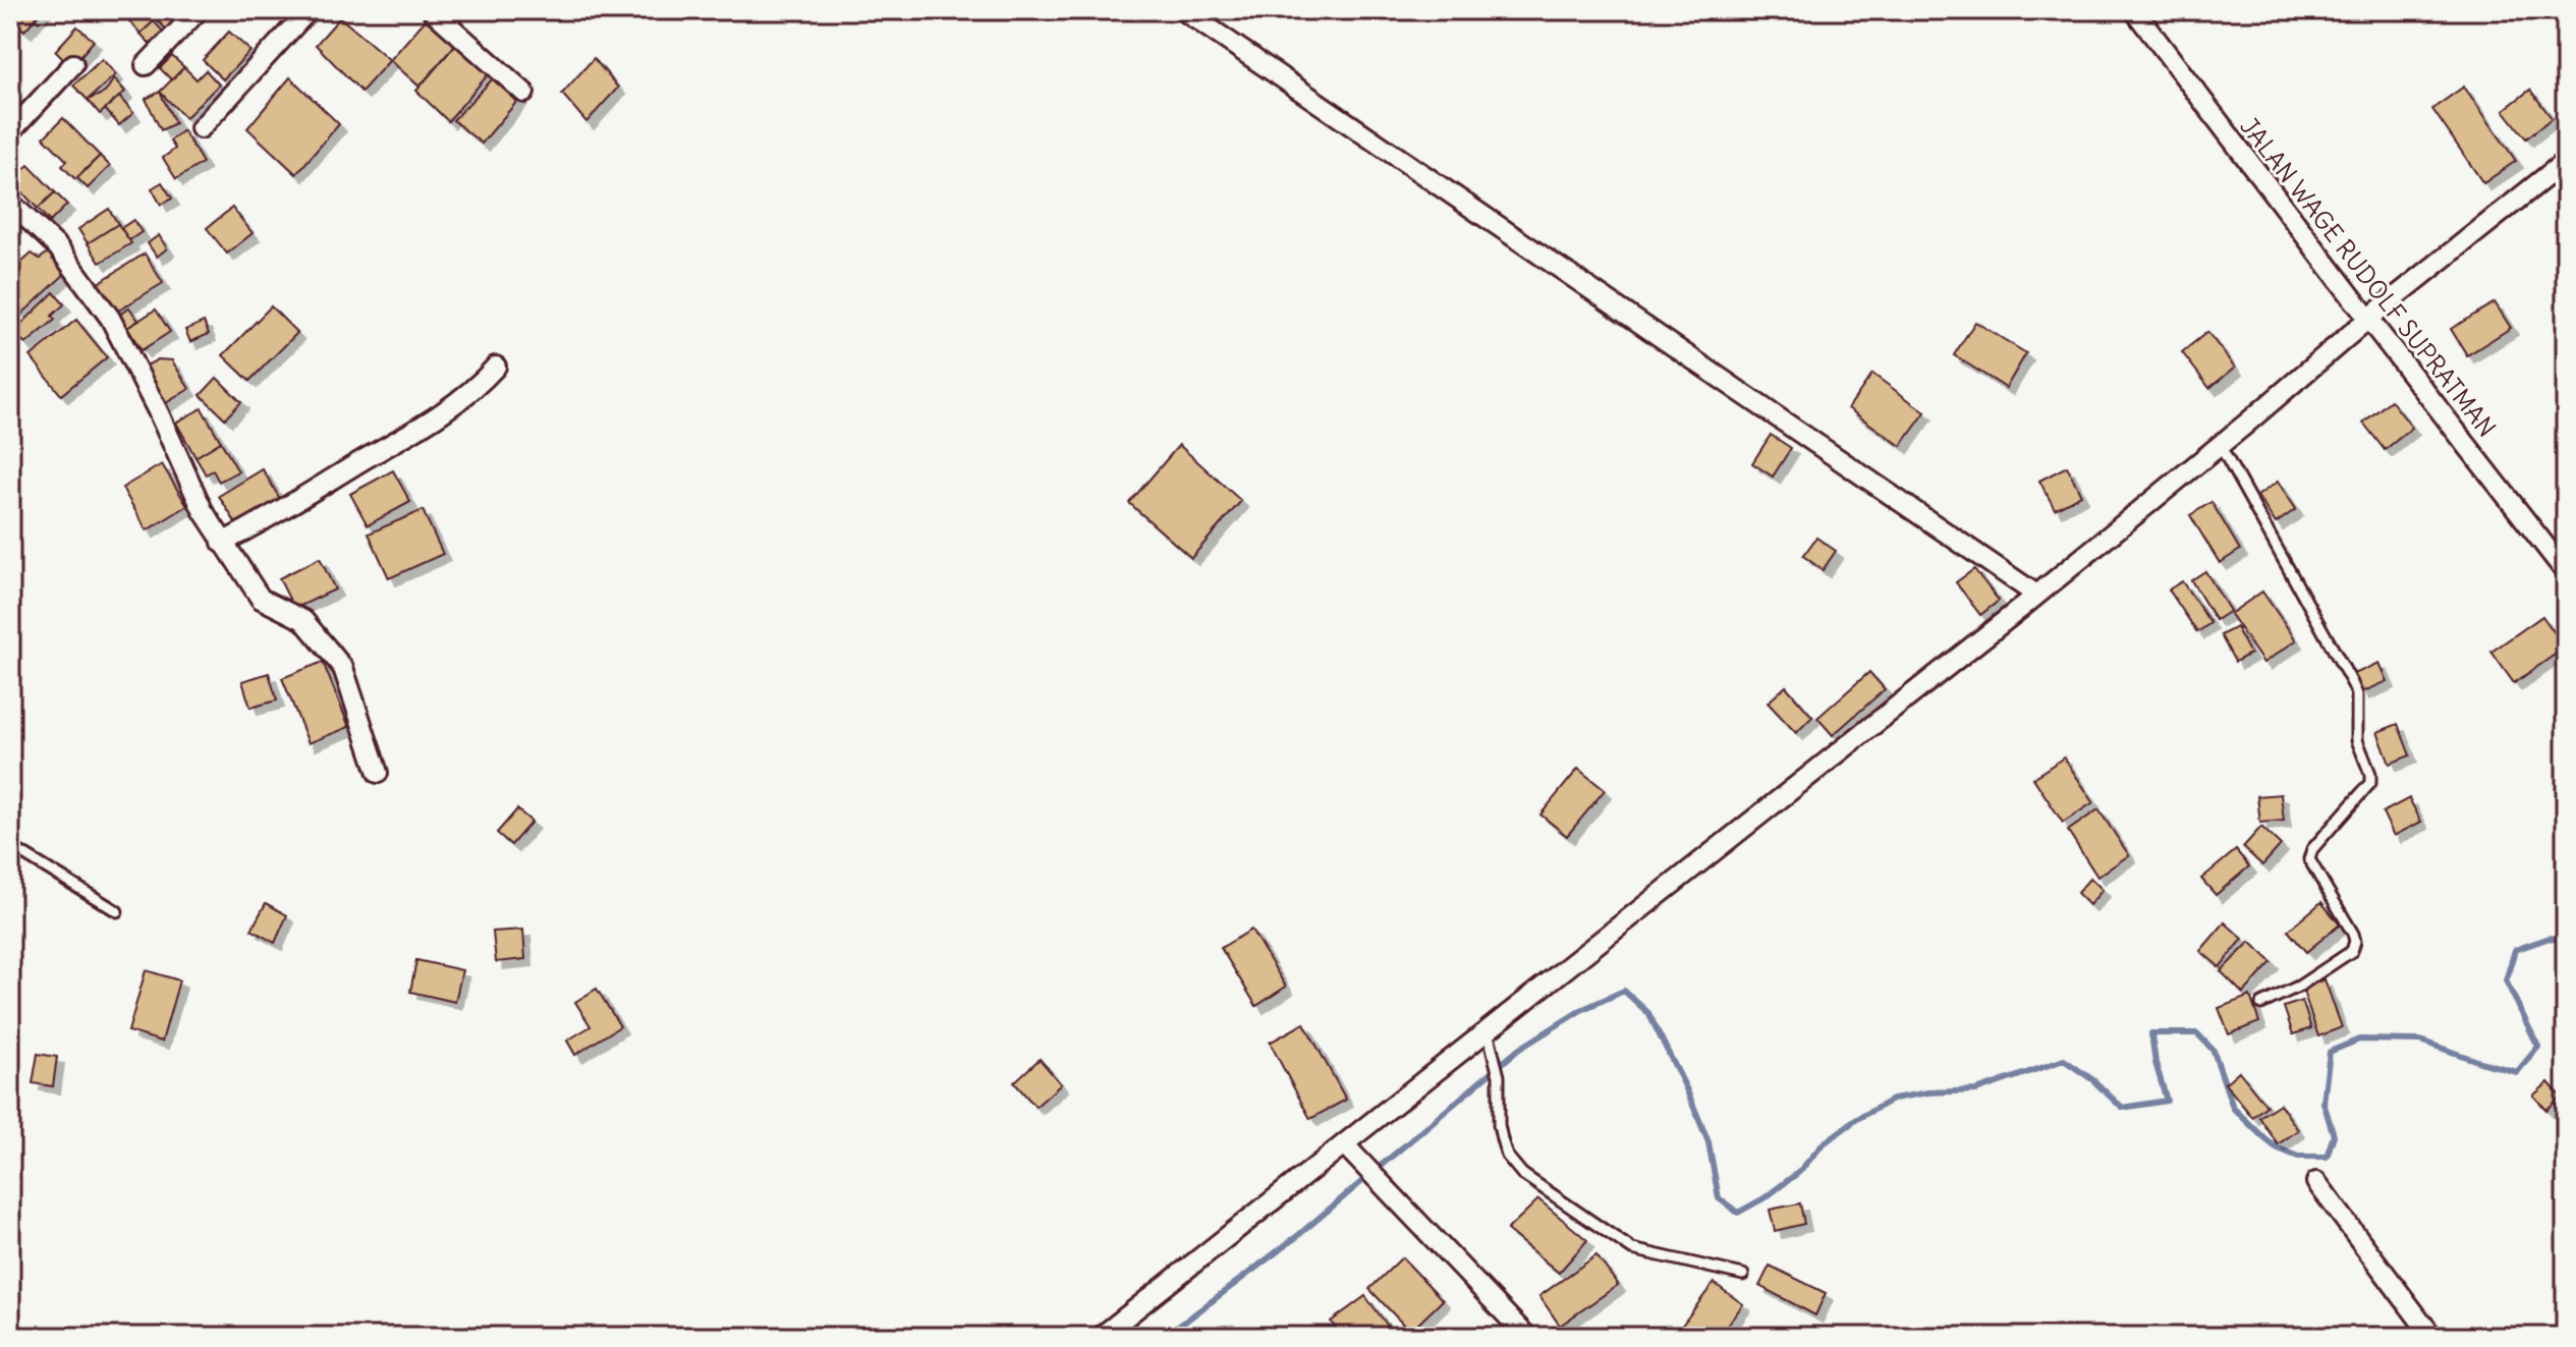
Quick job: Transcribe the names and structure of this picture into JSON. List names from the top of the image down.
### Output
{
  "streets": {
    "street": ["JALAN WAGE RUDOLF SUPRATMAN"]
  }
}
